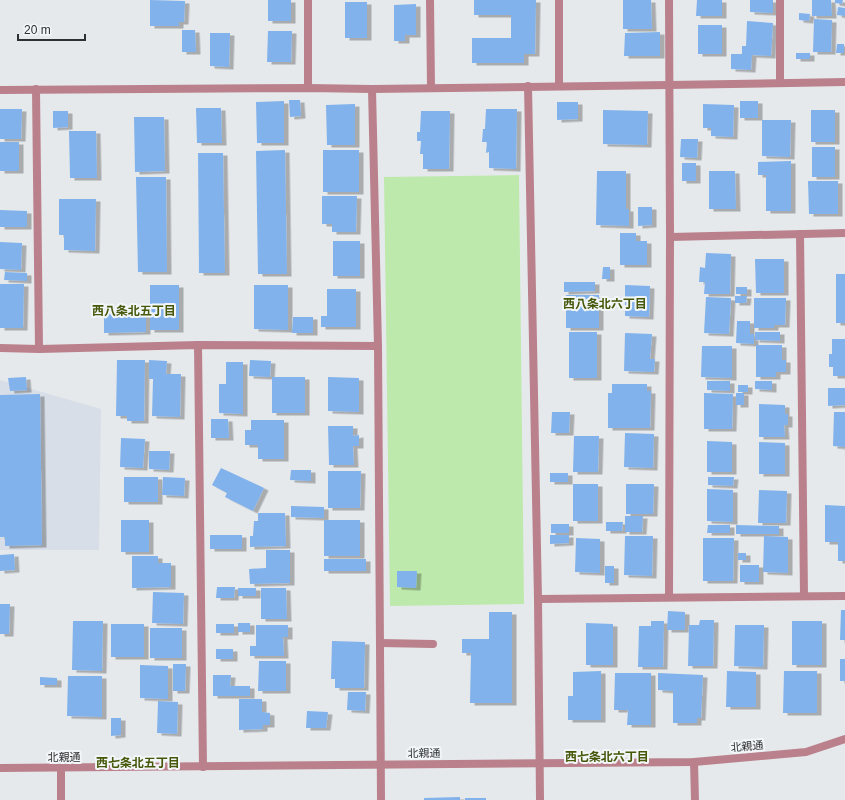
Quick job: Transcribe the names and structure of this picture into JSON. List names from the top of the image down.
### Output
{
  "streets": {
    "street": ["北親通"]
  },
  "districts": [
    "西八条北六丁目",
    "西八条北五丁目",
    "西七条北六丁目",
    "西七条北五丁目"
  ],
  "scale_bar": "20 m"
}
